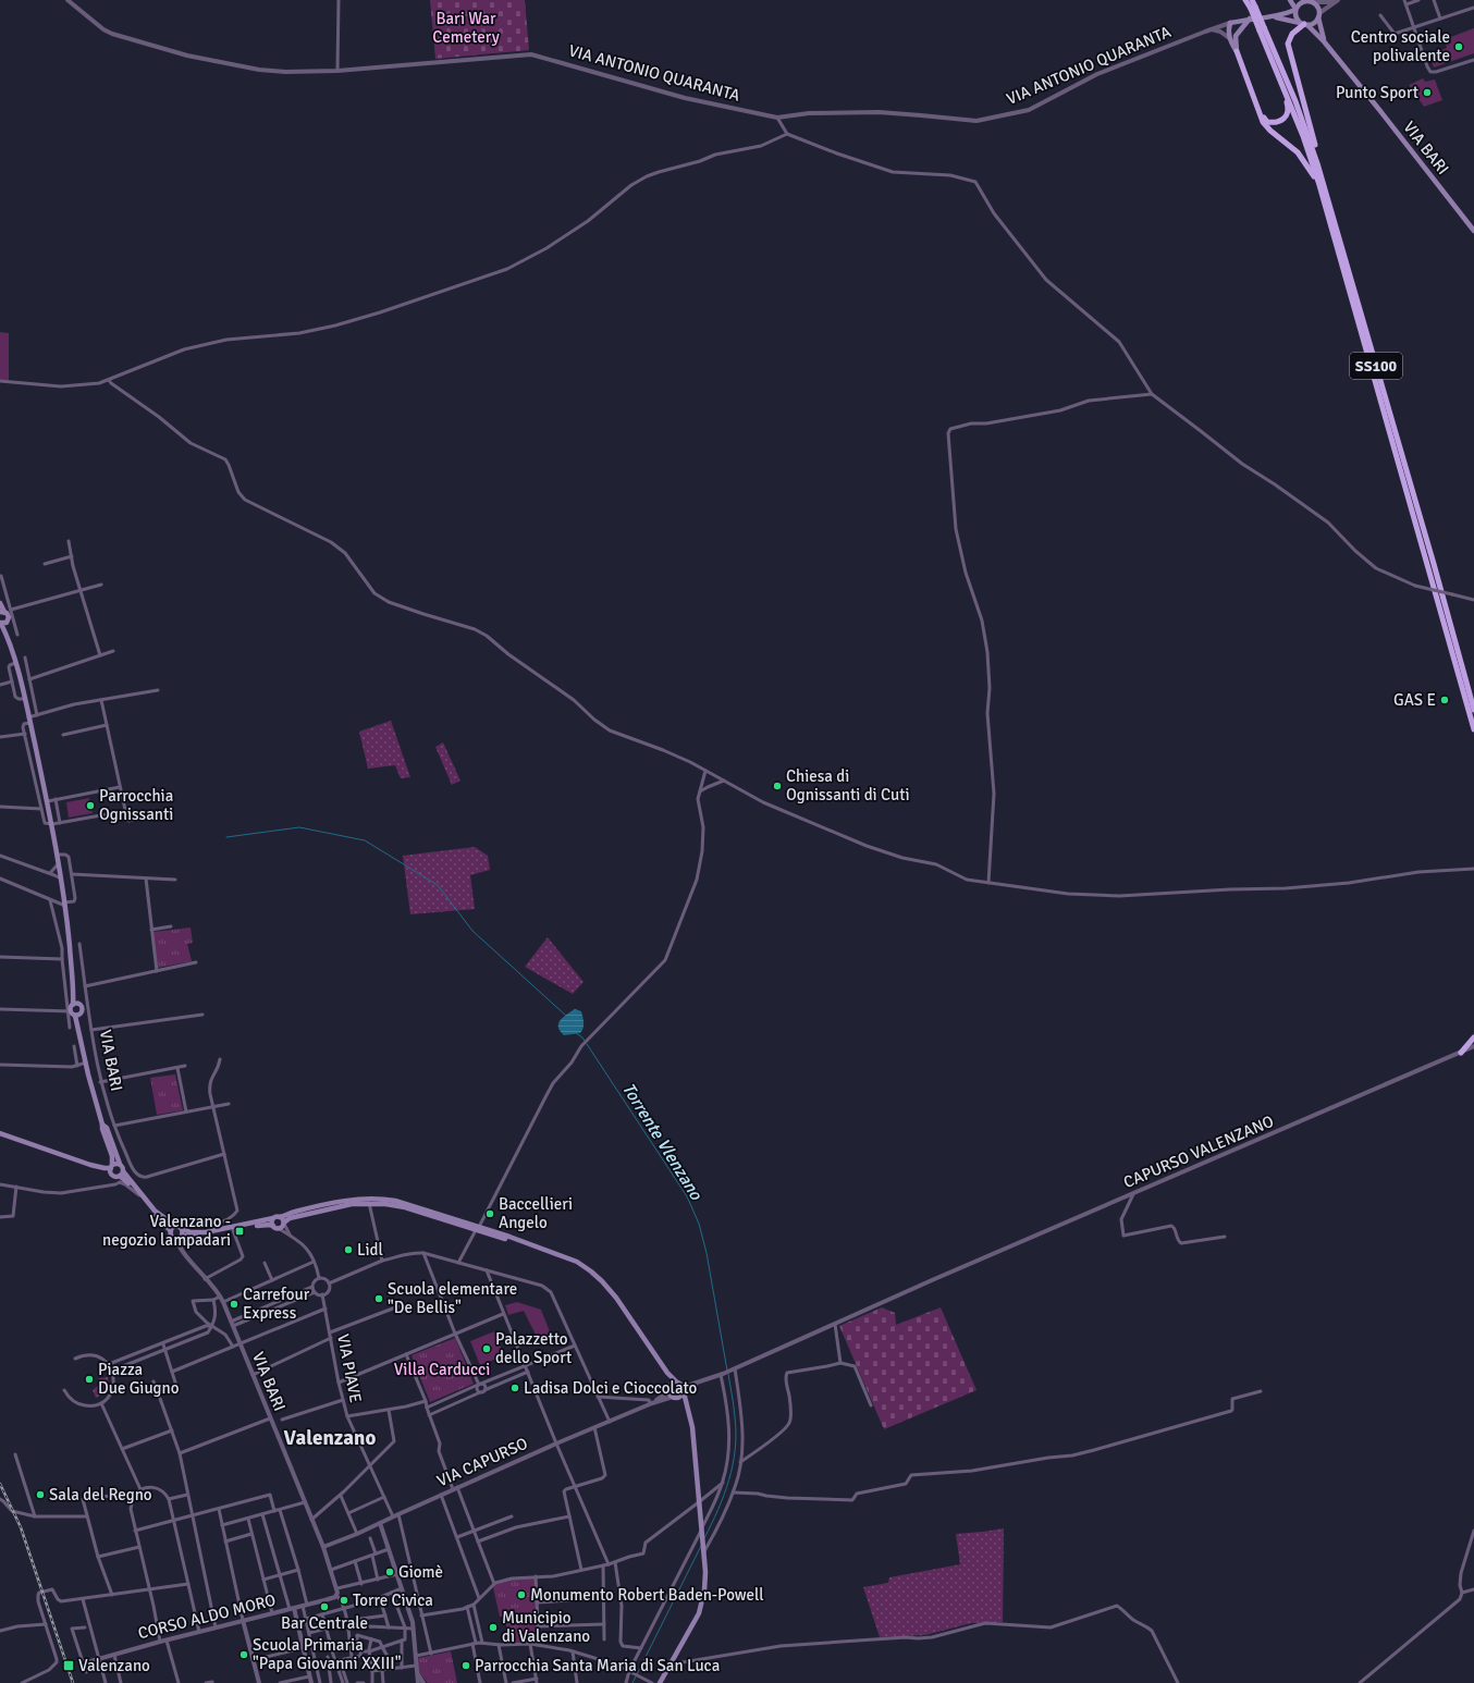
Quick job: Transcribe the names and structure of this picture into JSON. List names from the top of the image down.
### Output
{
  "streets": {
    "highway": ["SS100"],
    "main road": ["VIA BARI"],
    "street": [
      "VIA ANTONIO QUARANTA",
      "CAPURSO VALENZANO",
      "VIA PIAVE",
      "VIA CAPURSO",
      "CORSO ALDO MORO"
    ]
  },
  "crossings": [
    ["VIA BARI", "SS100"],
    ["VIA BARI", "VIA CAPURSO"],
    ["VIA BARI", "CORSO ALDO MORO"],
    ["VIA PIAVE", "VIA CAPURSO"]
  ],
  "districts": ["Valenzano"],
  "water": ["Torrente Vlenzano"],
  "parks": ["Bari War Cemetery", "Villa Carducci"],
  "places": {
    "other": [
      "Centro sociale polivalente",
      "Punto Sport",
      "GAS E",
      "Chiesa di Ognissanti di Cuti",
      "Parrocchia Ognissanti",
      "Baccellieri Angelo",
      "Lidl",
      "Scuola elementare \"De Bellis\"",
      "Carrefour Express",
      "Palazzetto dello Sport",
      "Piazza Due Giugno",
      "Ladisa Dolci e Cioccolato",
      "Sala del Regno",
      "Giomè",
      "Monumento Robert Baden-Powell",
      "Torre Civica",
      "Bar Centrale",
      "Municipio di Valenzano",
      "Scuola Primaria \"Papa Giovanni XXIII\"",
      "Parrocchia Santa Maria di San Luca"
    ],
    "transit": ["Valenzano - negozio lampadari", "Valenzano"]
  }
}
